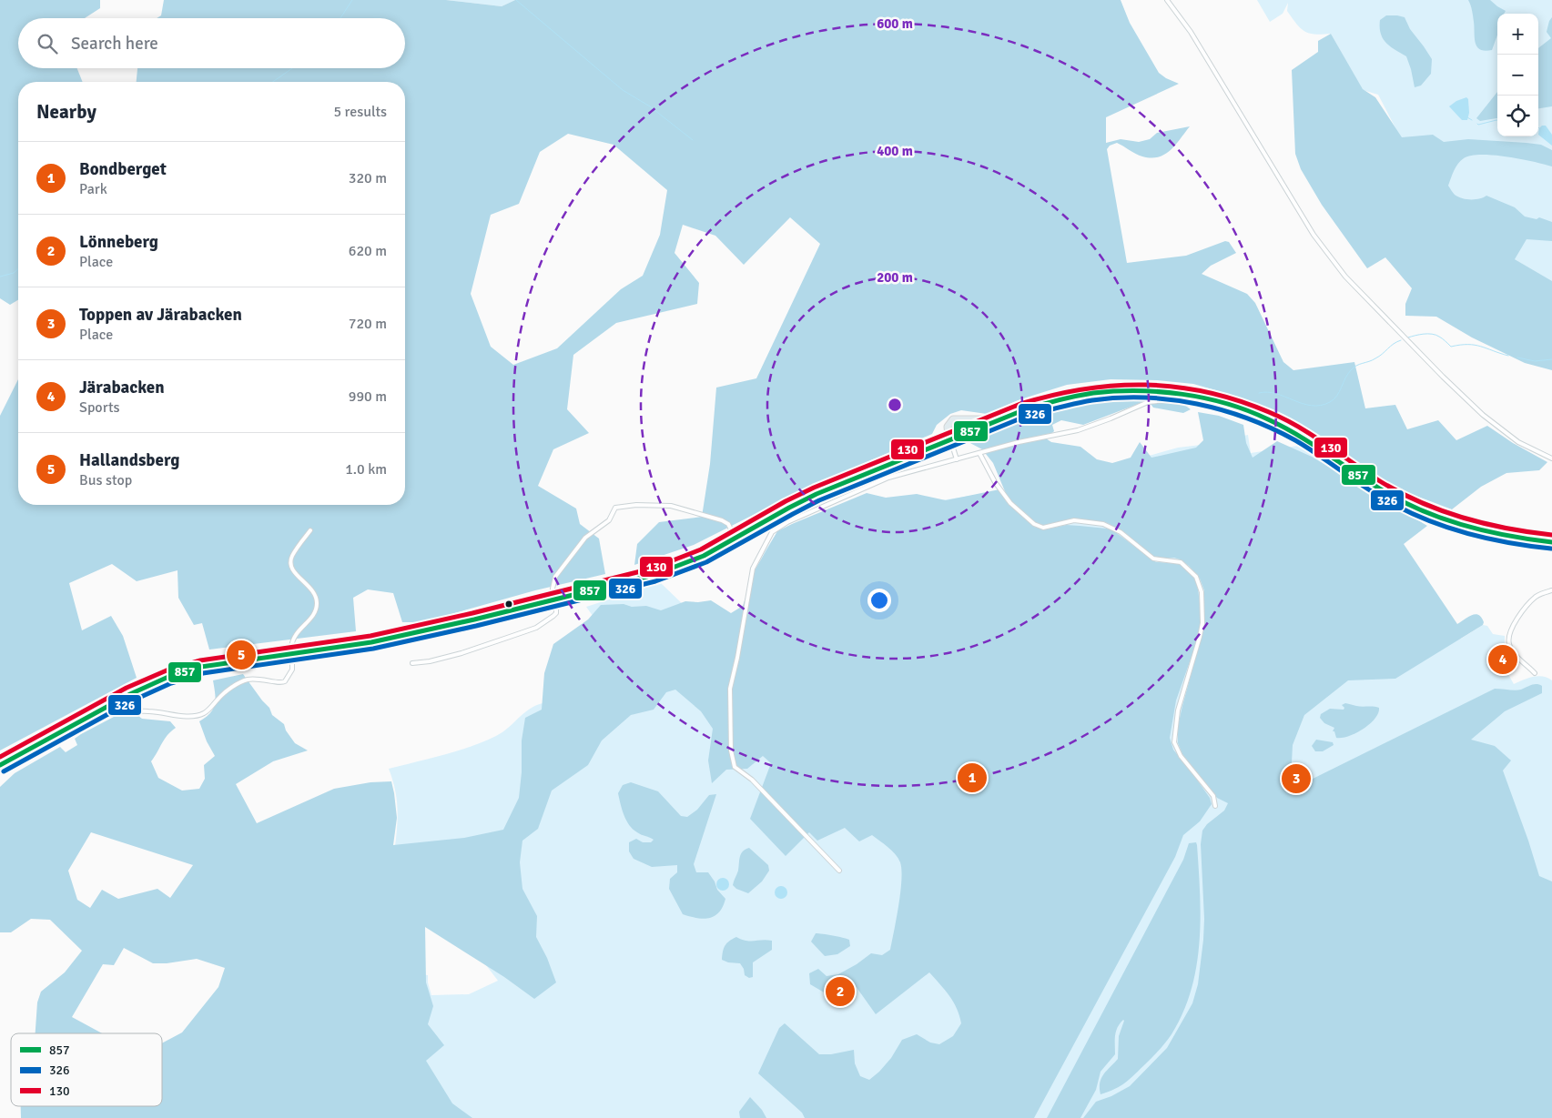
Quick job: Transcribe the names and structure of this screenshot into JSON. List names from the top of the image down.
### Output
{
  "lines": ["transit line 130", "transit line 857", "transit line 326"],
  "legend": ["857", "326", "130"],
  "page": {
    "map_buttons": ["+", "−"],
    "search": "Search here",
    "heading": ["Nearby", "5 results"],
    "list": [
      {
        "mark": "1",
        "name": "Bondberget",
        "note": "Park",
        "value": "320 m"
      },
      {
        "mark": "2",
        "name": "Lönneberg",
        "note": "Place",
        "value": "620 m"
      },
      {
        "mark": "3",
        "name": "Toppen av Järabacken",
        "note": "Place",
        "value": "720 m"
      },
      {
        "mark": "4",
        "name": "Järabacken",
        "note": "Sports",
        "value": "990 m"
      },
      {
        "mark": "5",
        "name": "Hallandsberg",
        "note": "Bus stop",
        "value": "1.0 km"
      }
    ],
    "pins": [
      "5",
      "4",
      "1",
      "3",
      "2"
    ]
  },
  "rings": ["600 m", "400 m", "200 m"]
}
